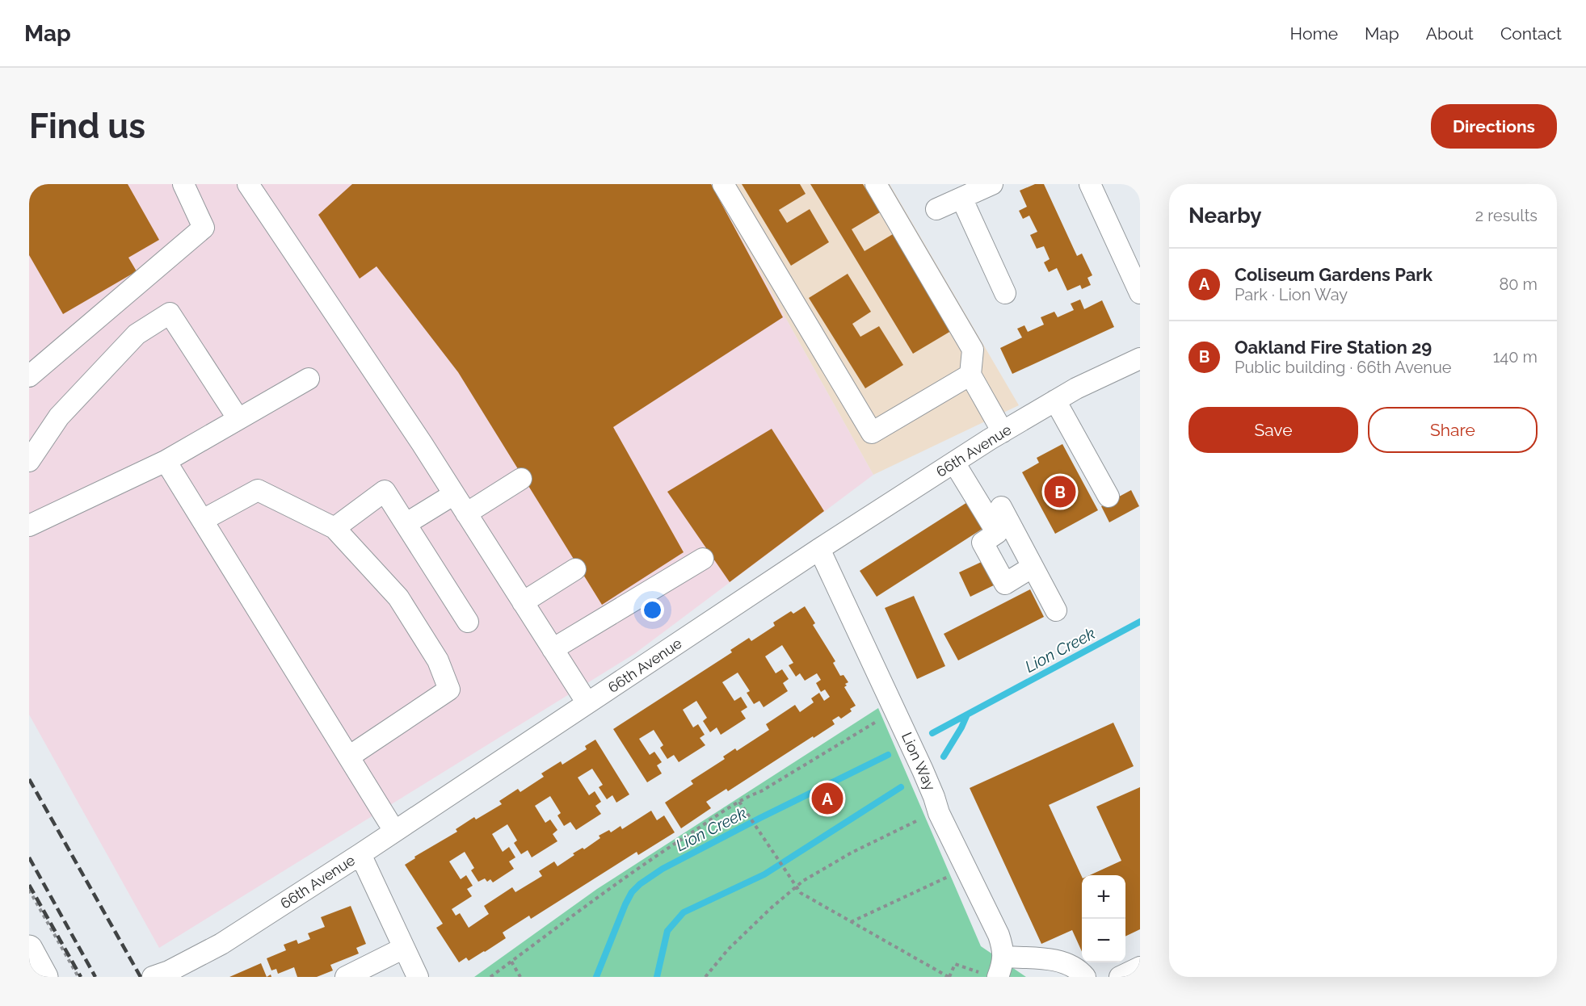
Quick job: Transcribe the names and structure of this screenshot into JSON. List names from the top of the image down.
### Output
{
  "streets": {
    "street": ["66th Avenue", "Lion Way"]
  },
  "crossings": [
    ["66th Avenue", "Lion Way"]
  ],
  "water": ["Lion Creek"],
  "page": {
    "header": "Map",
    "nav": [
      "Home",
      "Map",
      "About",
      "Contact"
    ],
    "buttons": [
      "Directions",
      ["Save", "Share"]
    ],
    "title": "Find us",
    "heading": ["Nearby", "2 results"],
    "list": [
      {
        "mark": "A",
        "name": "Coliseum Gardens Park",
        "note": "Park · Lion Way",
        "value": "80 m"
      },
      {
        "mark": "B",
        "name": "Oakland Fire Station 29",
        "note": "Public building · 66th Avenue",
        "value": "140 m"
      }
    ],
    "pins": ["B", "A"],
    "map_buttons": ["+", "−"]
  }
}
